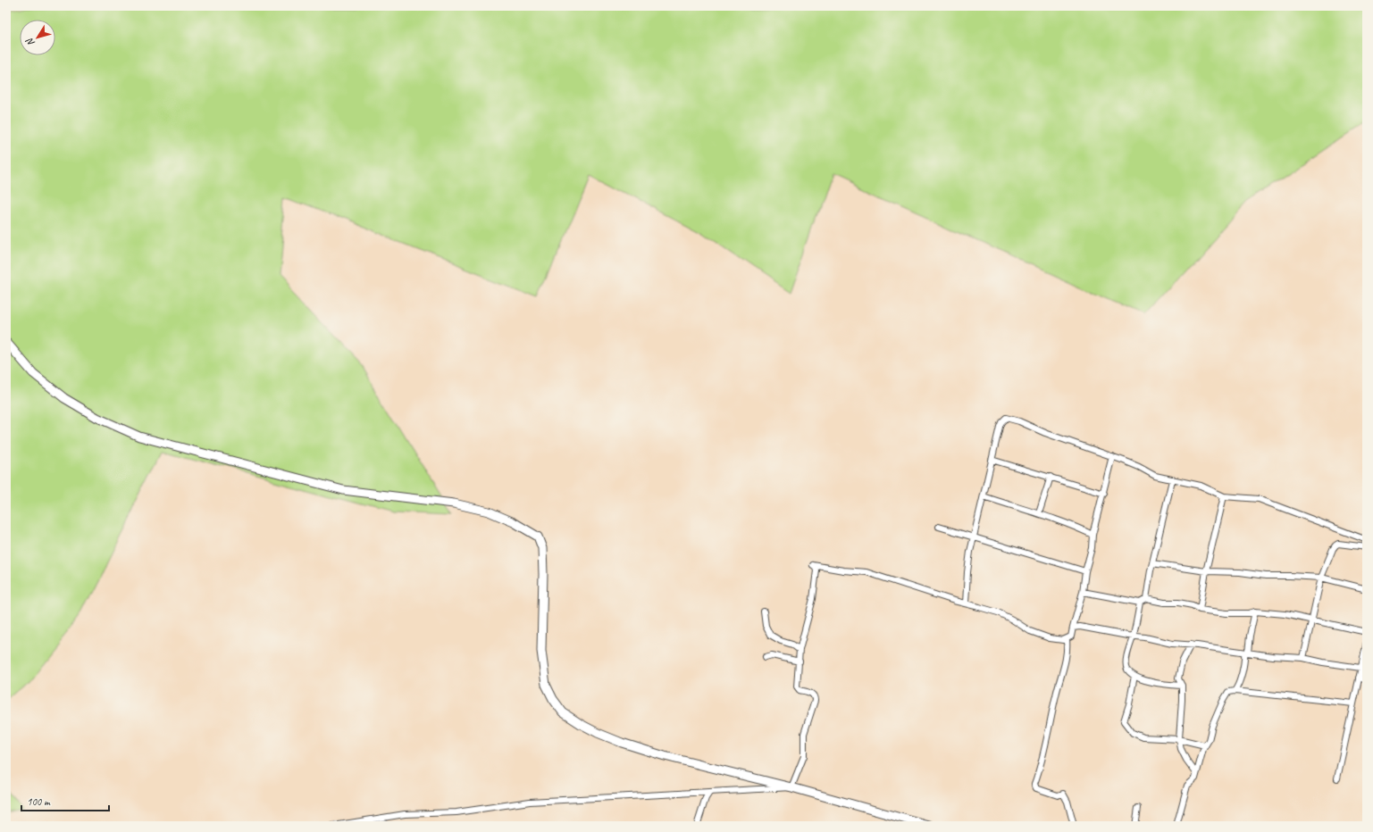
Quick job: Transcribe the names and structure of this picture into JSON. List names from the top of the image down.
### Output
{
  "scale_bar": "100 m",
  "north": "bottom left"
}
